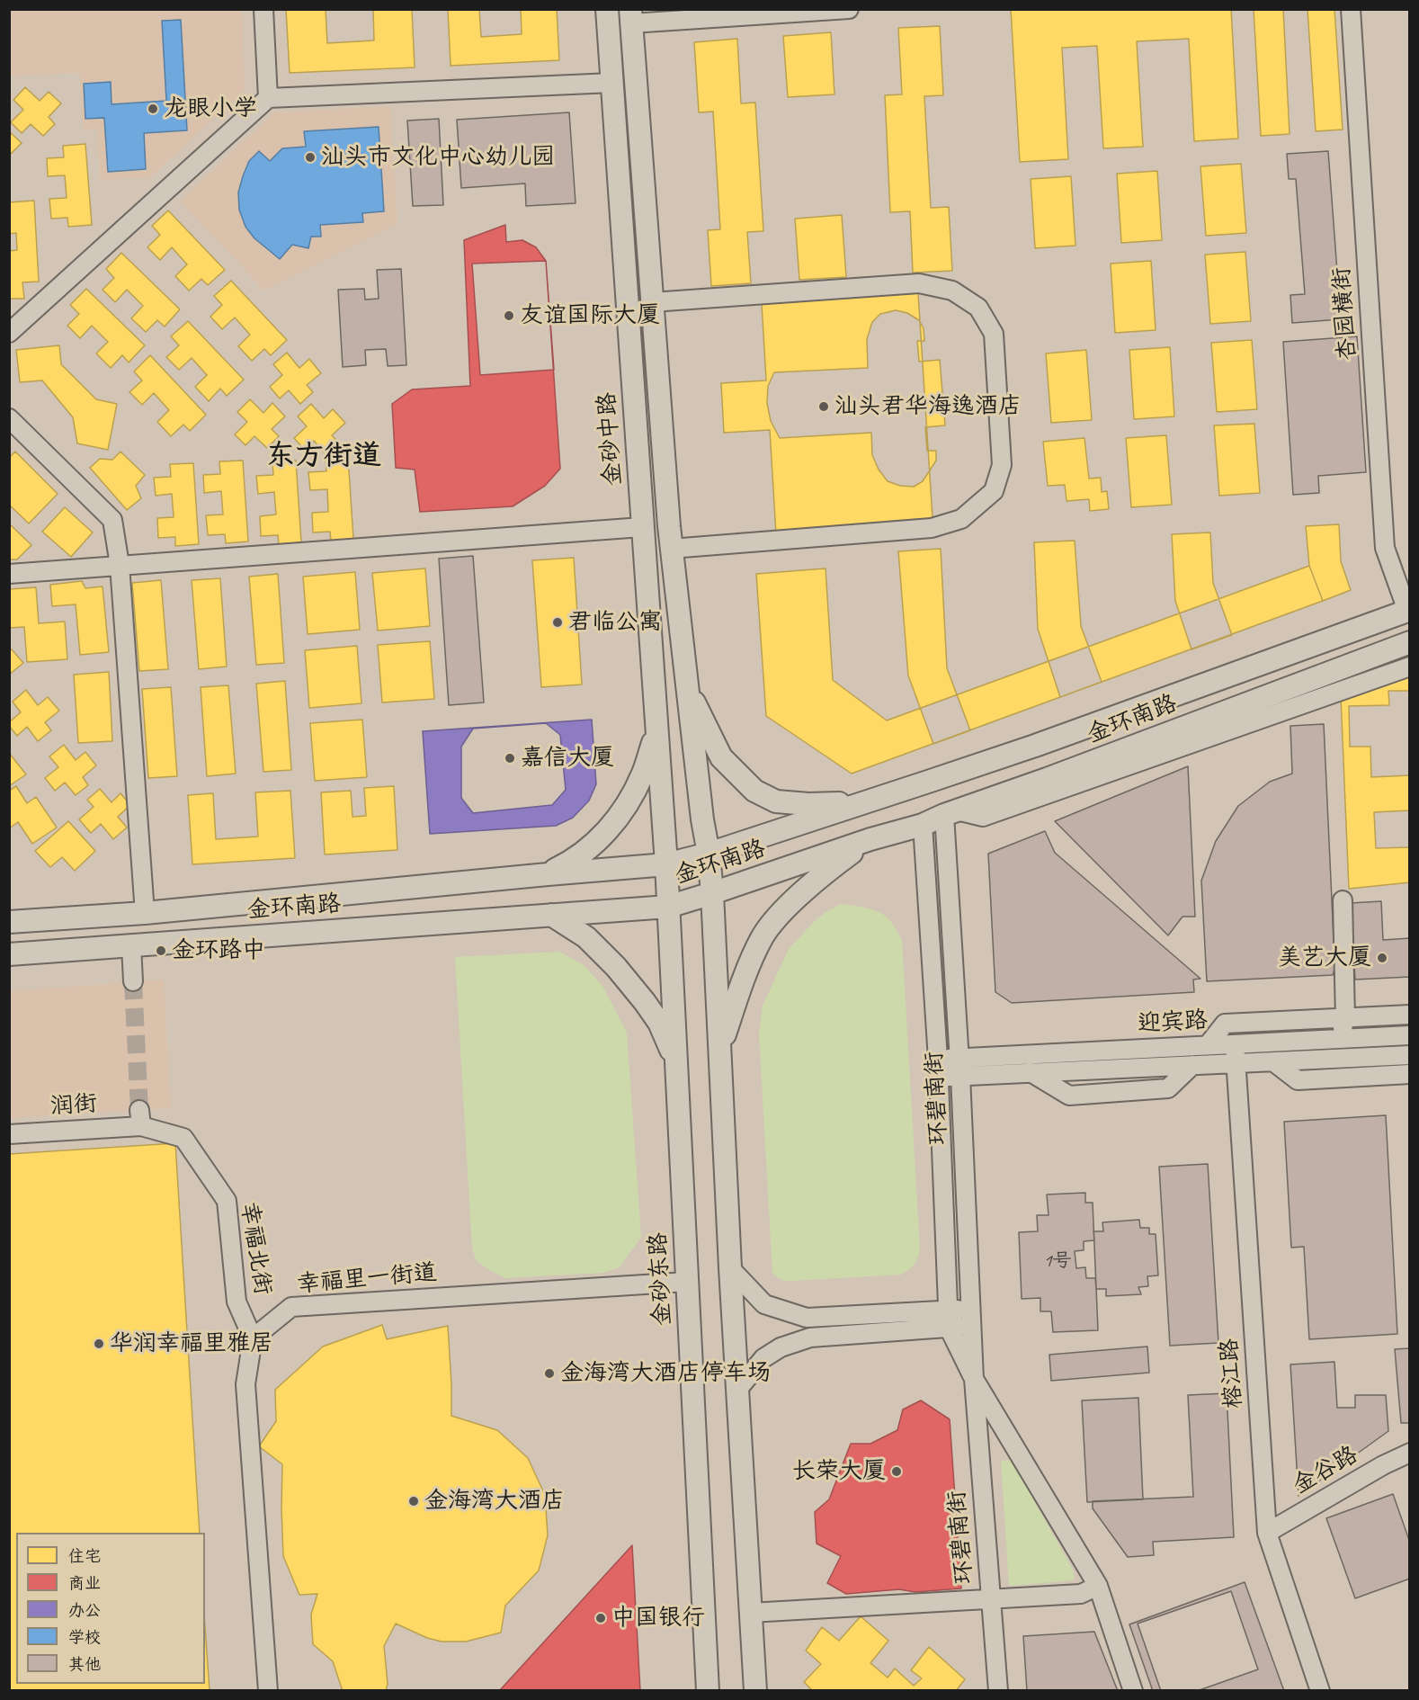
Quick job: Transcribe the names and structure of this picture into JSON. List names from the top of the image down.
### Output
{
  "streets": {
    "main road": ["金砂中路", "金环南路", "金砂东路"],
    "street": [
      "杏园横街",
      "迎宾路",
      "环碧南街",
      "润街",
      "幸福北街",
      "幸福里一街道",
      "榕江路",
      "金谷路"
    ]
  },
  "crossings": [
    ["杏园横街", "金环南路"],
    ["金砂中路", "金环南路"],
    ["金砂中路", "金砂东路"],
    ["金环南路", "环碧南街"],
    ["金环南路", "金砂东路"],
    ["迎宾路", "环碧南街"],
    ["迎宾路", "榕江路"],
    ["润街", "幸福北街"],
    ["幸福北街", "幸福里一街道"],
    ["幸福里一街道", "金砂东路"],
    ["榕江路", "金谷路"]
  ],
  "districts": ["东方街道"],
  "places": [
    "龙眼小学",
    "汕头市文化中心幼儿园",
    "友谊国际大厦",
    "汕头君华海逸酒店",
    "君临公寓",
    "嘉信大厦",
    "金环路中",
    "美艺大厦",
    "华润幸福里雅居",
    "金海湾大酒店停车场",
    "长荣大厦",
    "金海湾大酒店",
    "中国银行"
  ],
  "house_numbers": ["1号"],
  "legend": [
    "住宅",
    "商业",
    "办公",
    "学校",
    "其他"
  ]
}
